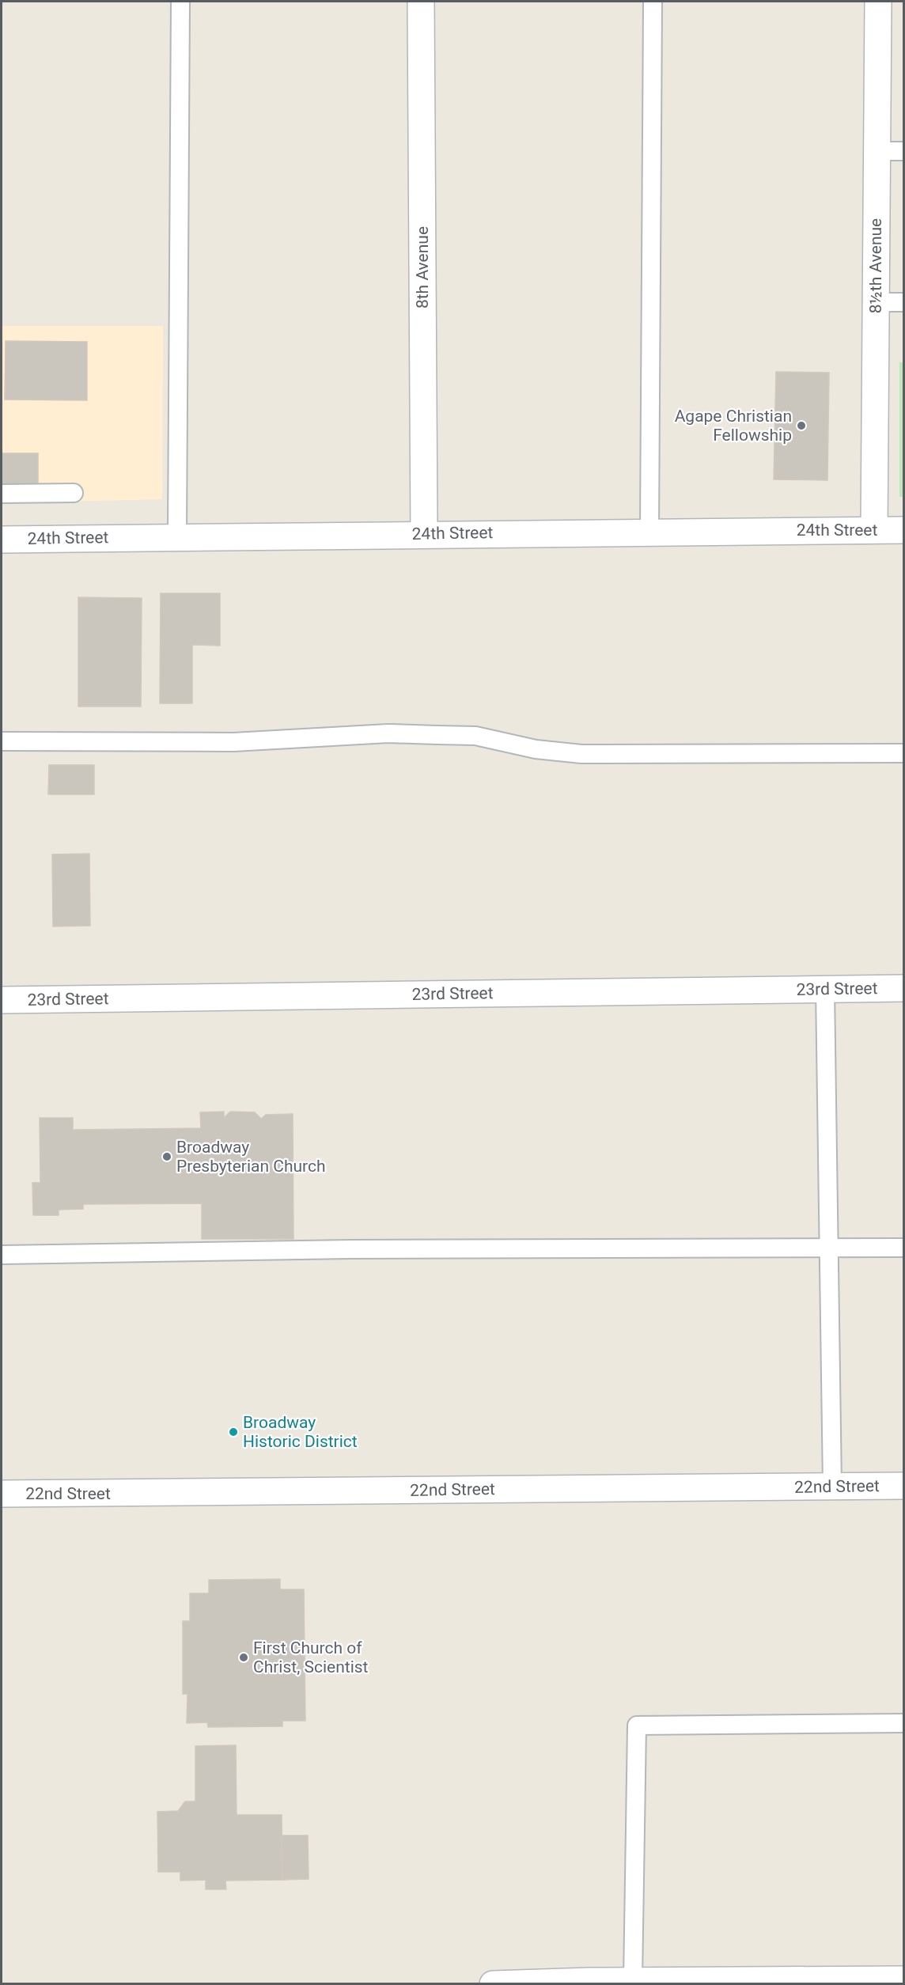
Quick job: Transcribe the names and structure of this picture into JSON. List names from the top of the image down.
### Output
{
  "streets": {
    "street": [
      "8½th Avenue",
      "8th Avenue",
      "24th Street",
      "23rd Street",
      "22nd Street"
    ]
  },
  "crossings": [
    ["8½th Avenue", "24th Street"],
    ["8th Avenue", "24th Street"]
  ],
  "places": [
    "Agape Christian Fellowship",
    "Broadway Presbyterian Church",
    "Broadway Historic District",
    "First Church of Christ, Scientist"
  ]
}
